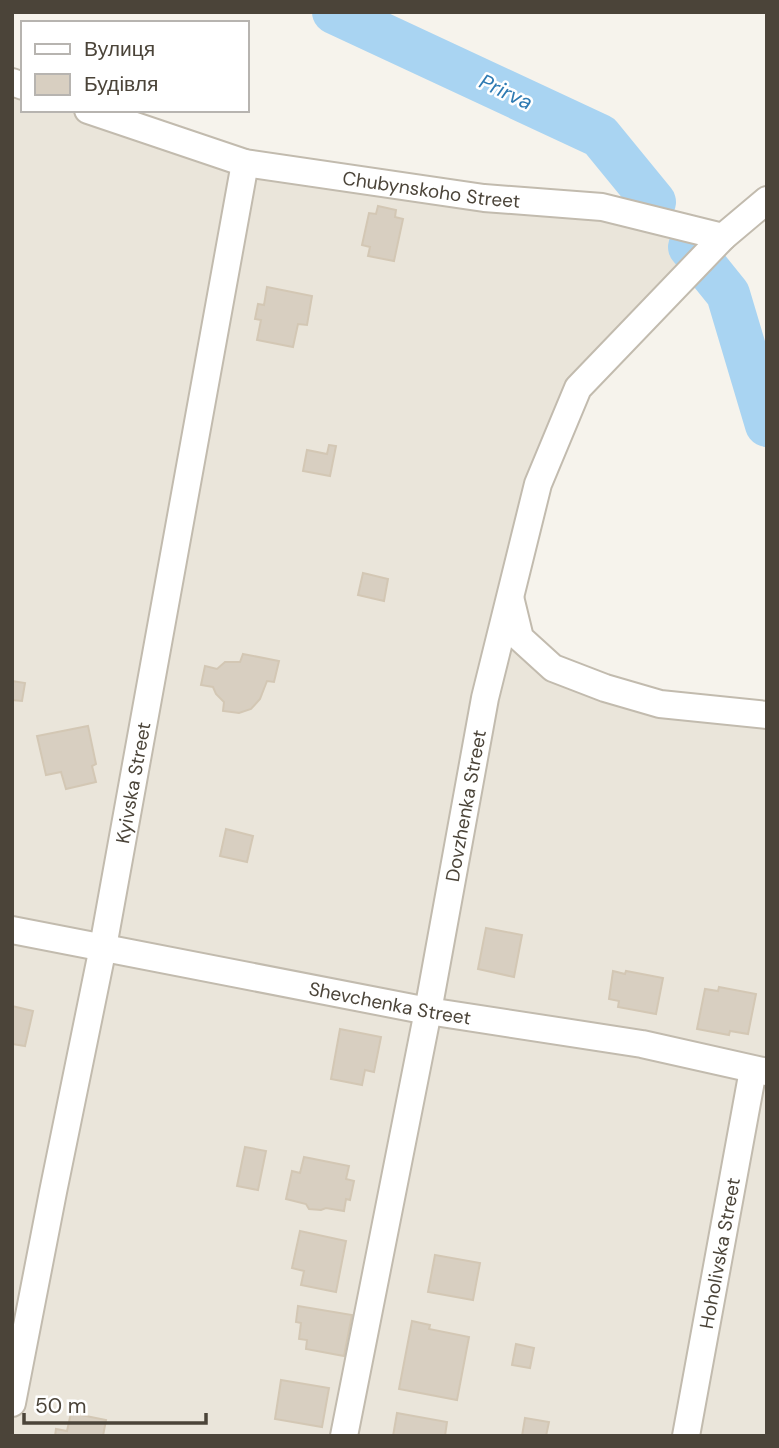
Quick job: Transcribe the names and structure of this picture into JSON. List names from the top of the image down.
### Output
{
  "streets": {
    "street": [
      "Chubynskoho Street",
      "Kyivska Street",
      "Dovzhenka Street",
      "Shevchenka Street",
      "Hoholivska Street"
    ]
  },
  "crossings": [
    ["Chubynskoho Street", "Kyivska Street"],
    ["Chubynskoho Street", "Dovzhenka Street"],
    ["Kyivska Street", "Shevchenka Street"],
    ["Dovzhenka Street", "Shevchenka Street"],
    ["Shevchenka Street", "Hoholivska Street"]
  ],
  "water": ["Prirva"],
  "legend": ["Вулиця", "Будівля"],
  "scale_bar": "50 m"
}
